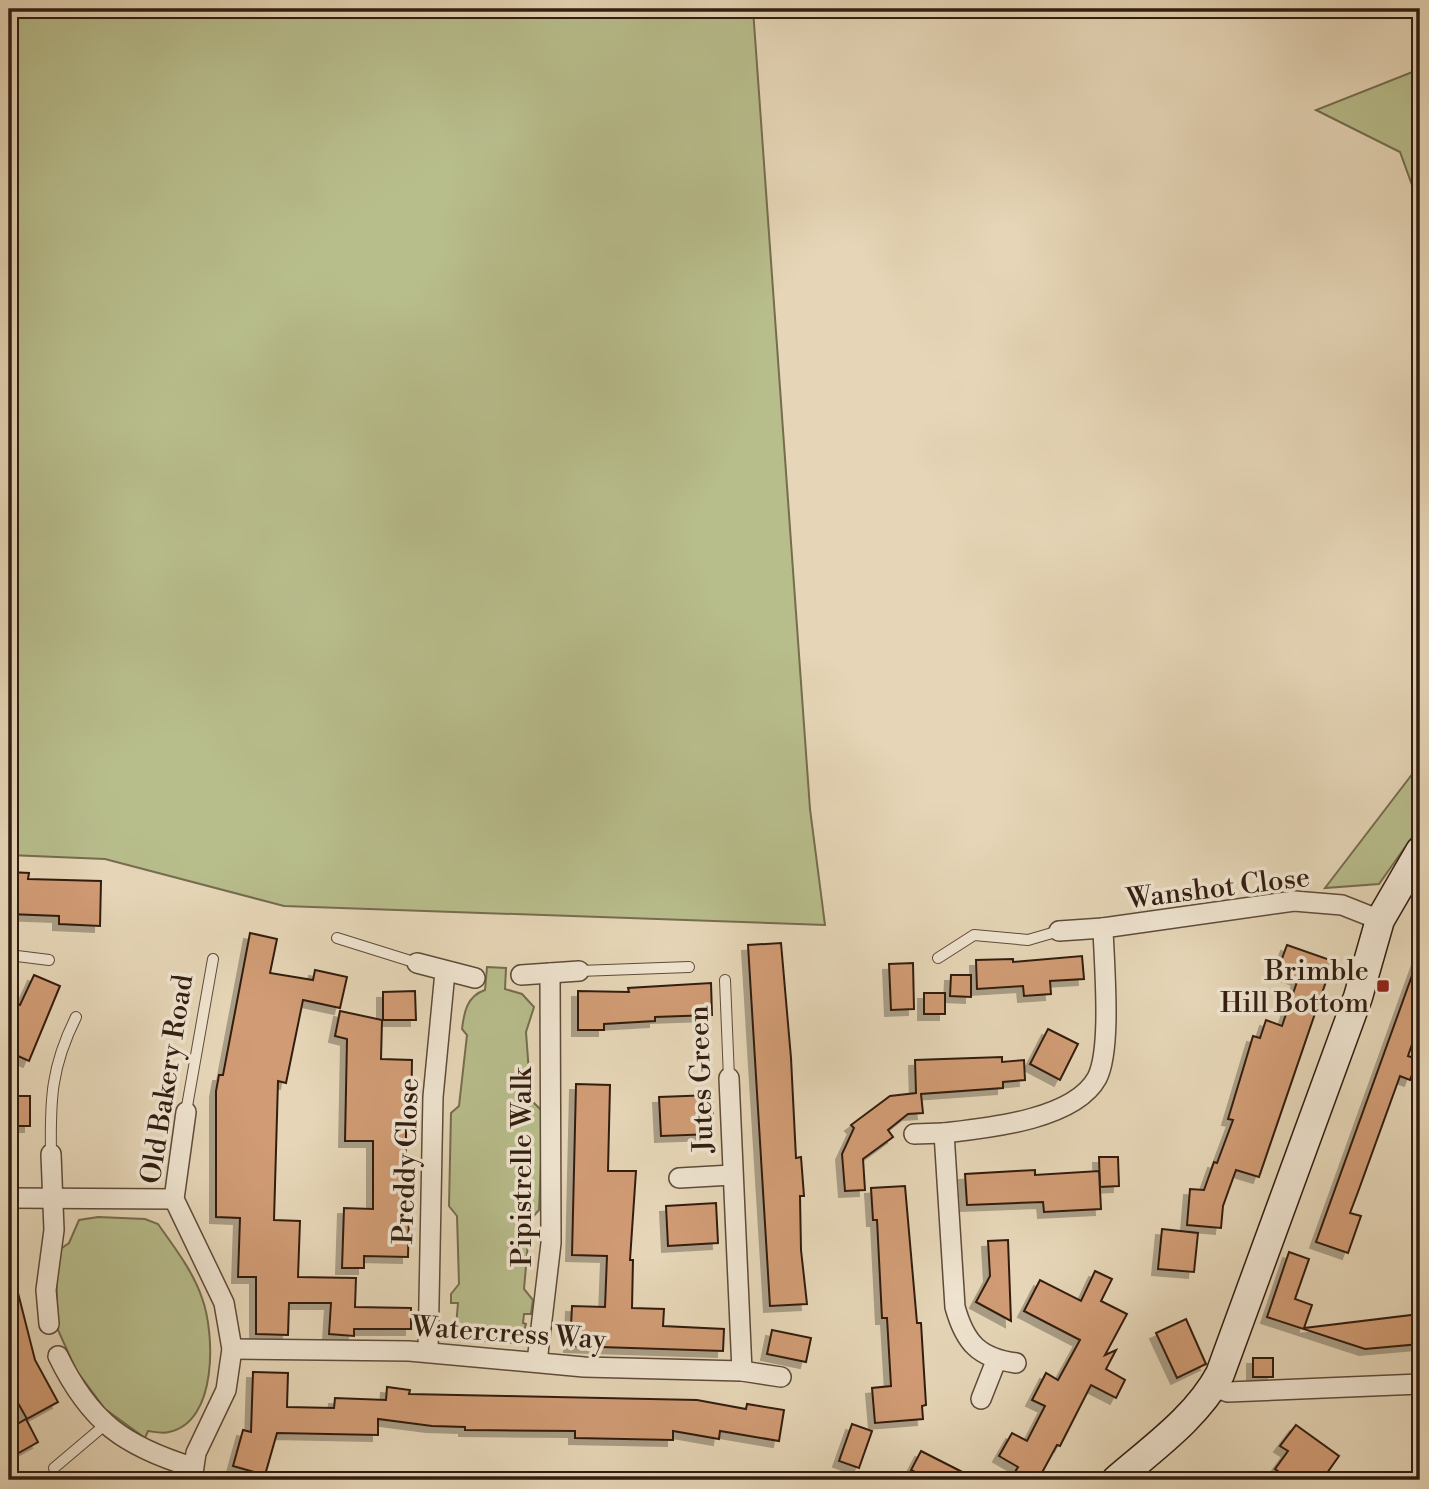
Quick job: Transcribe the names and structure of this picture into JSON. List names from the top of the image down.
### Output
{
  "streets": {
    "street": [
      "Wanshot Close",
      "Old Bakery Road",
      "Jutes Green",
      "Preddy Close",
      "Pipistrelle Walk",
      "Watercress Way"
    ]
  },
  "crossings": [
    ["Old Bakery Road", "Watercress Way"],
    ["Jutes Green", "Watercress Way"],
    ["Preddy Close", "Watercress Way"],
    ["Pipistrelle Walk", "Watercress Way"]
  ],
  "places": {
    "transit": ["Brimble Hill Bottom"]
  }
}
